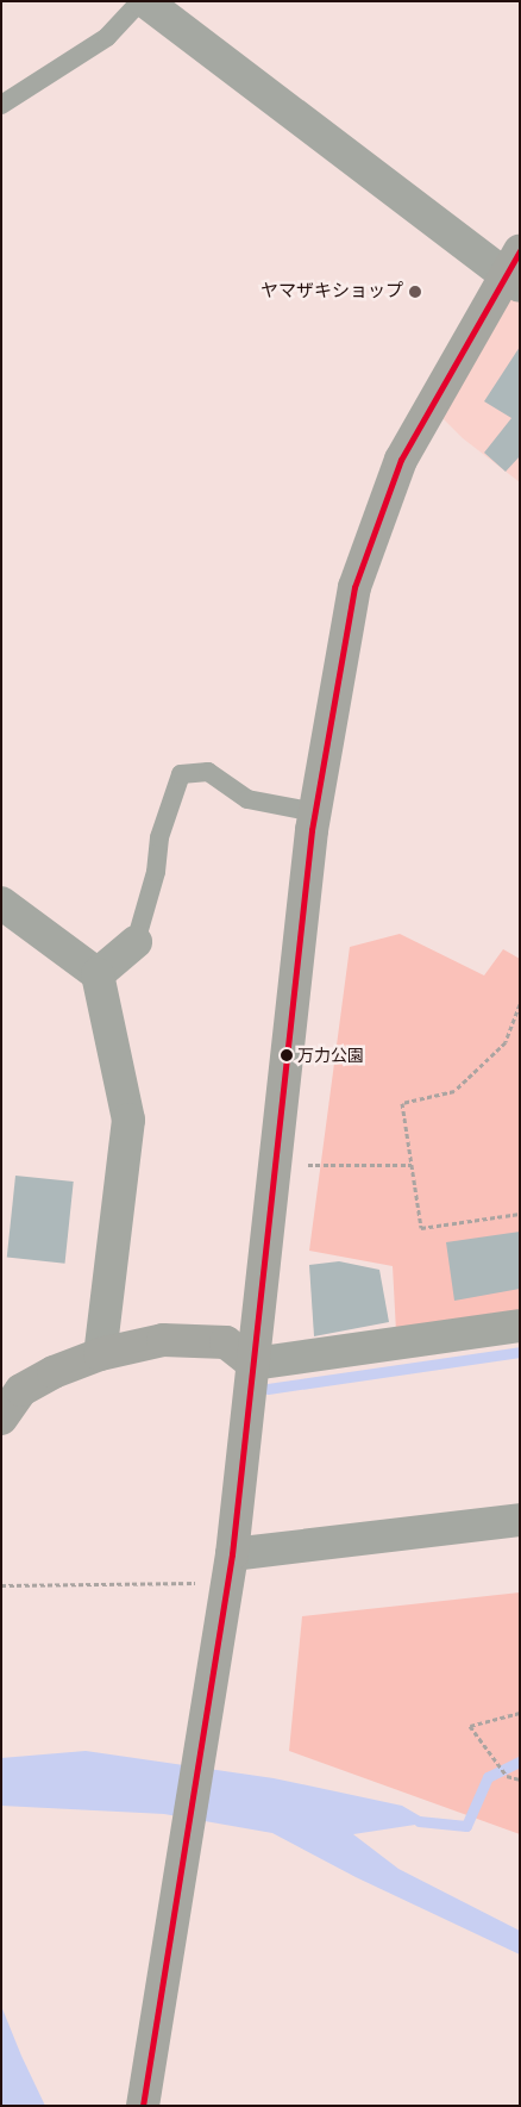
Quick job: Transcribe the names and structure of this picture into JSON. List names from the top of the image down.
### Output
{
  "places": ["ヤマザキショップ", "万力公園"]
}
